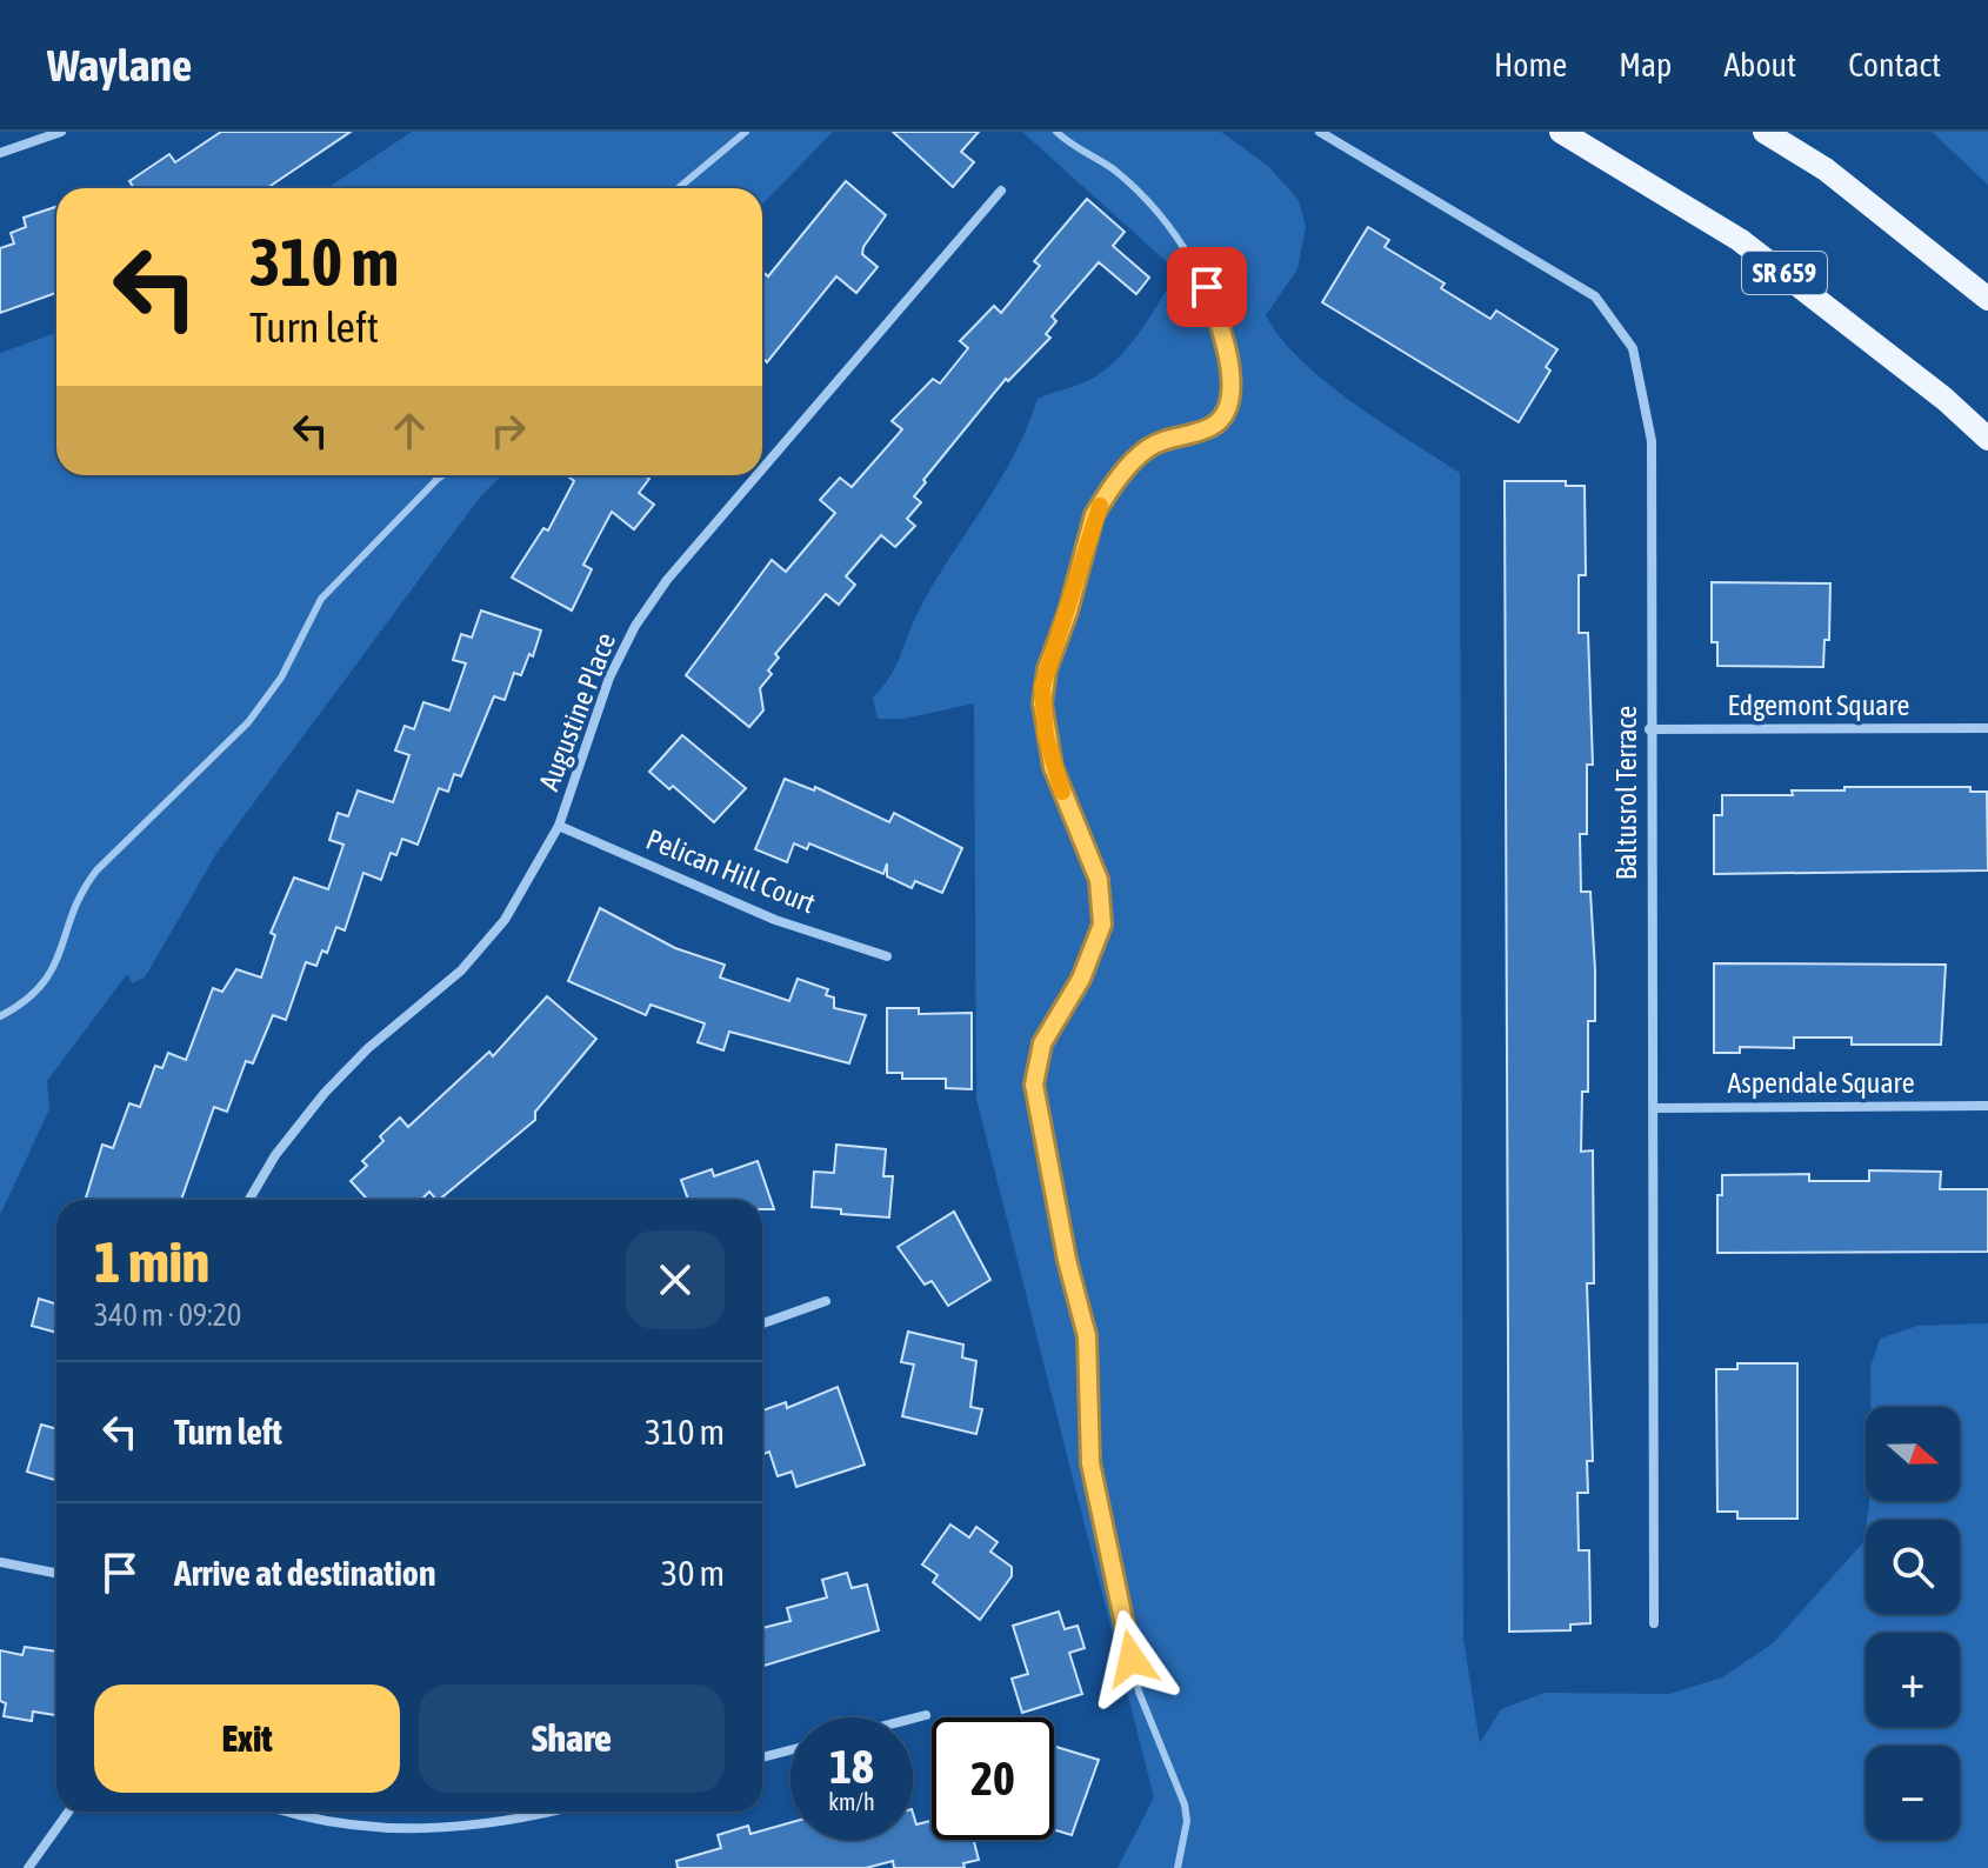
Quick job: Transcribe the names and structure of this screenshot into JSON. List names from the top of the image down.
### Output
{
  "streets": {
    "main road": ["SR 659"],
    "street": [
      "Edgemont Square",
      "Augustine Place",
      "Baltusrol Terrace",
      "Pelican Hill Court",
      "Aspendale Square"
    ]
  },
  "crossings": [
    ["Edgemont Square", "Baltusrol Terrace"],
    ["Augustine Place", "Pelican Hill Court"],
    ["Baltusrol Terrace", "Aspendale Square"]
  ],
  "north": "right",
  "page": {
    "header": "Waylane",
    "nav": [
      "Home",
      "Map",
      "About",
      "Contact"
    ],
    "turn": ["310 m", "Turn left"],
    "heading": ["1 min", "340 m · 09:20"],
    "list": [
      {
        "name": "Turn left",
        "value": "310 m"
      },
      {
        "name": "Arrive at destination",
        "value": "30 m"
      }
    ],
    "map_buttons": ["+", "−"],
    "buttons": ["Exit", "Share"],
    "speed": "18 km/h",
    "limit": "20"
  }
}
